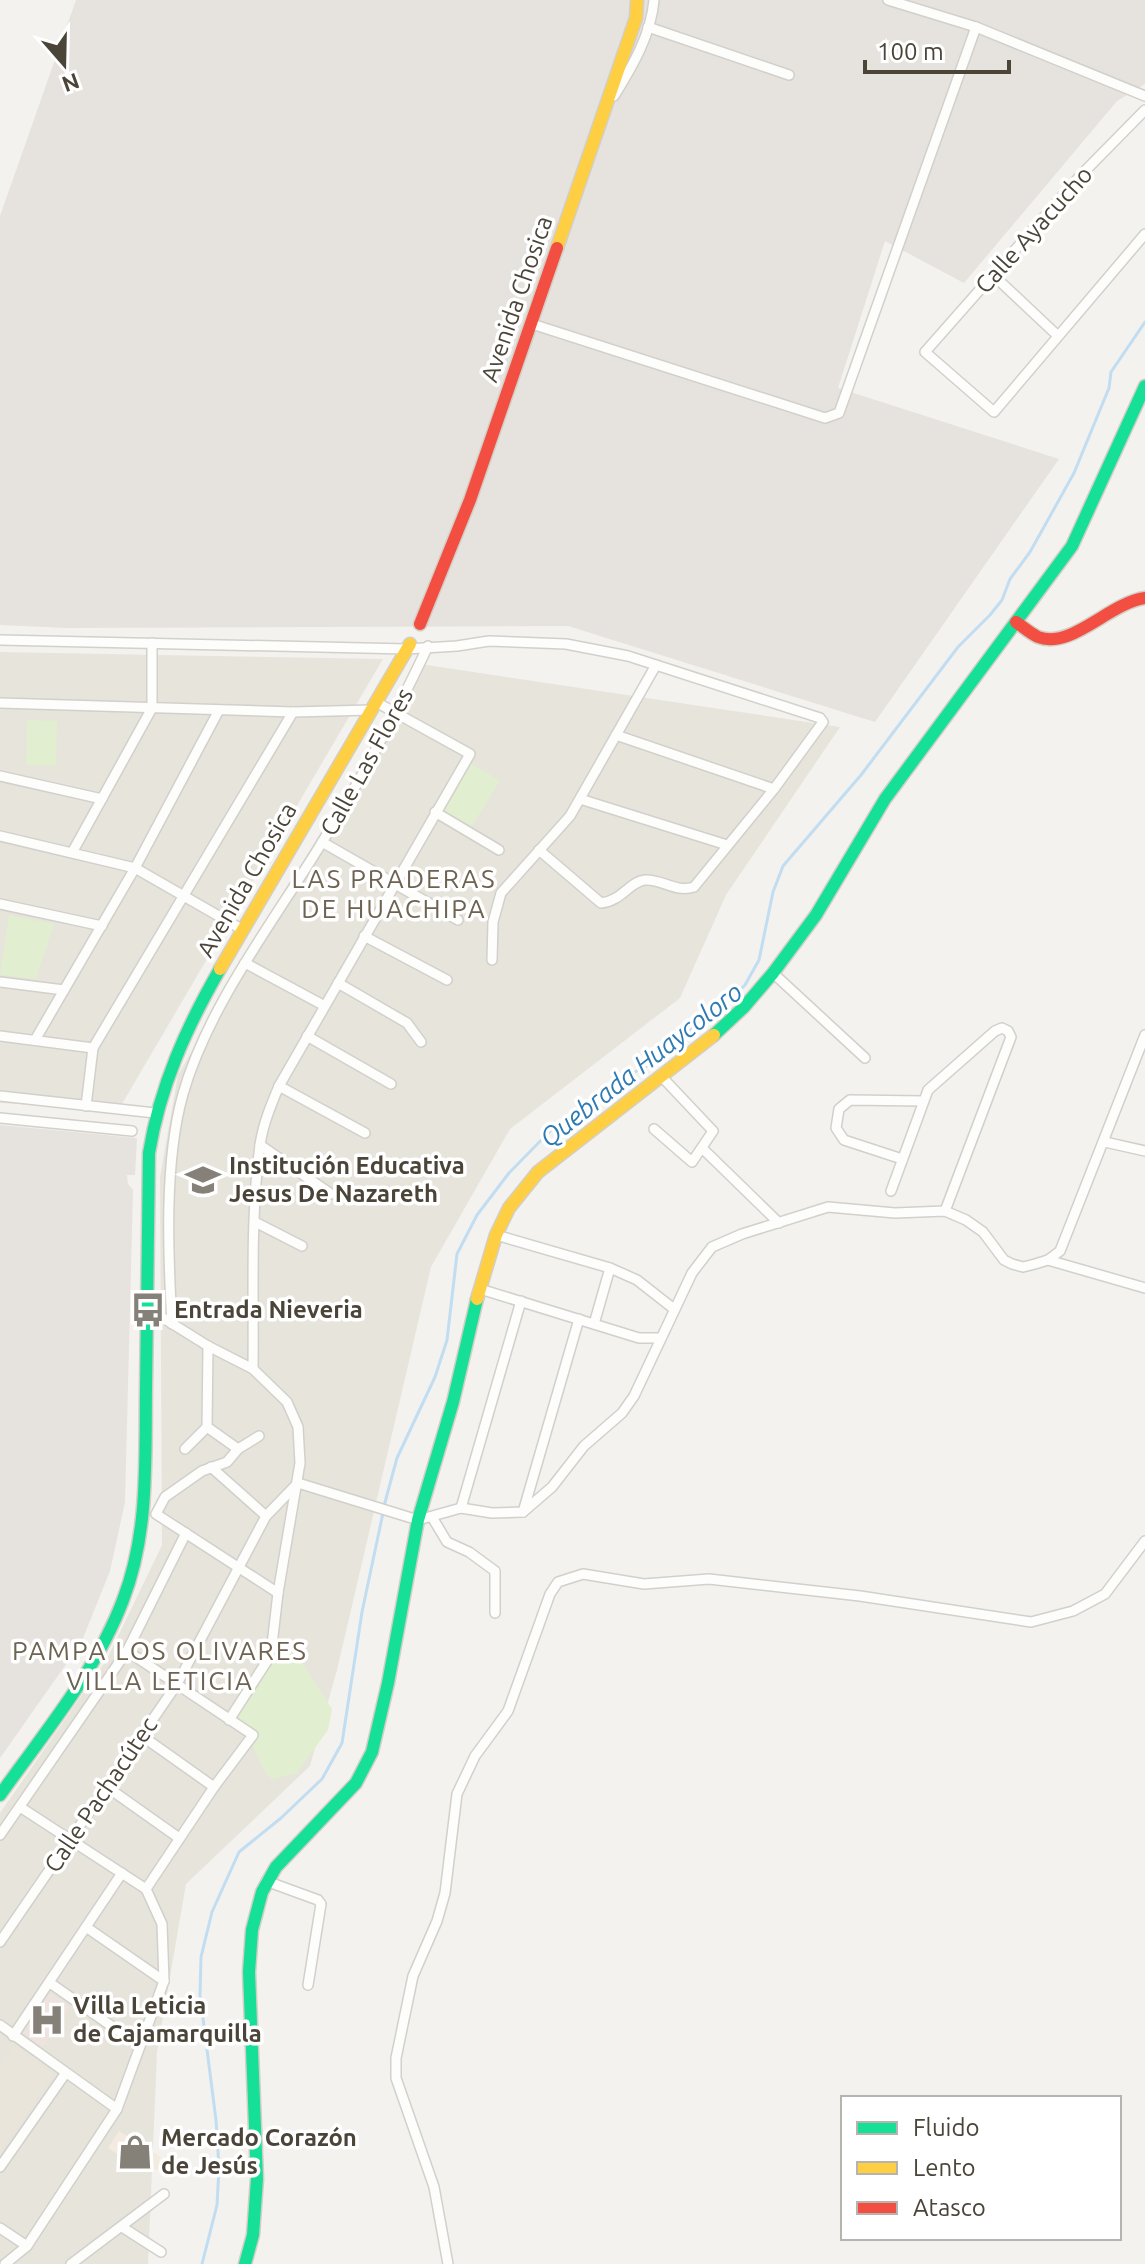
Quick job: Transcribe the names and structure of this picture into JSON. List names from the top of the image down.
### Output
{
  "streets": {
    "main road": ["Avenida Chosica"],
    "street": ["Calle Ayacucho", "Calle Las Flores", "Calle Pachacútec"]
  },
  "districts": ["LAS PRADERAS DE HUACHIPA", "PAMPA LOS OLIVARES VILLA LETICIA"],
  "water": ["Quebrada Huaycoloro"],
  "places": {
    "school or university": ["Institución Educativa Jesus De Nazareth"],
    "bus stop": ["Entrada Nieveria"],
    "hospital": ["Villa Leticia de Cajamarquilla"],
    "shop": ["Mercado Corazón de Jesús"]
  },
  "legend": ["Fluido", "Lento", "Atasco"],
  "scale_bar": "100 m",
  "north": "bottom"
}
